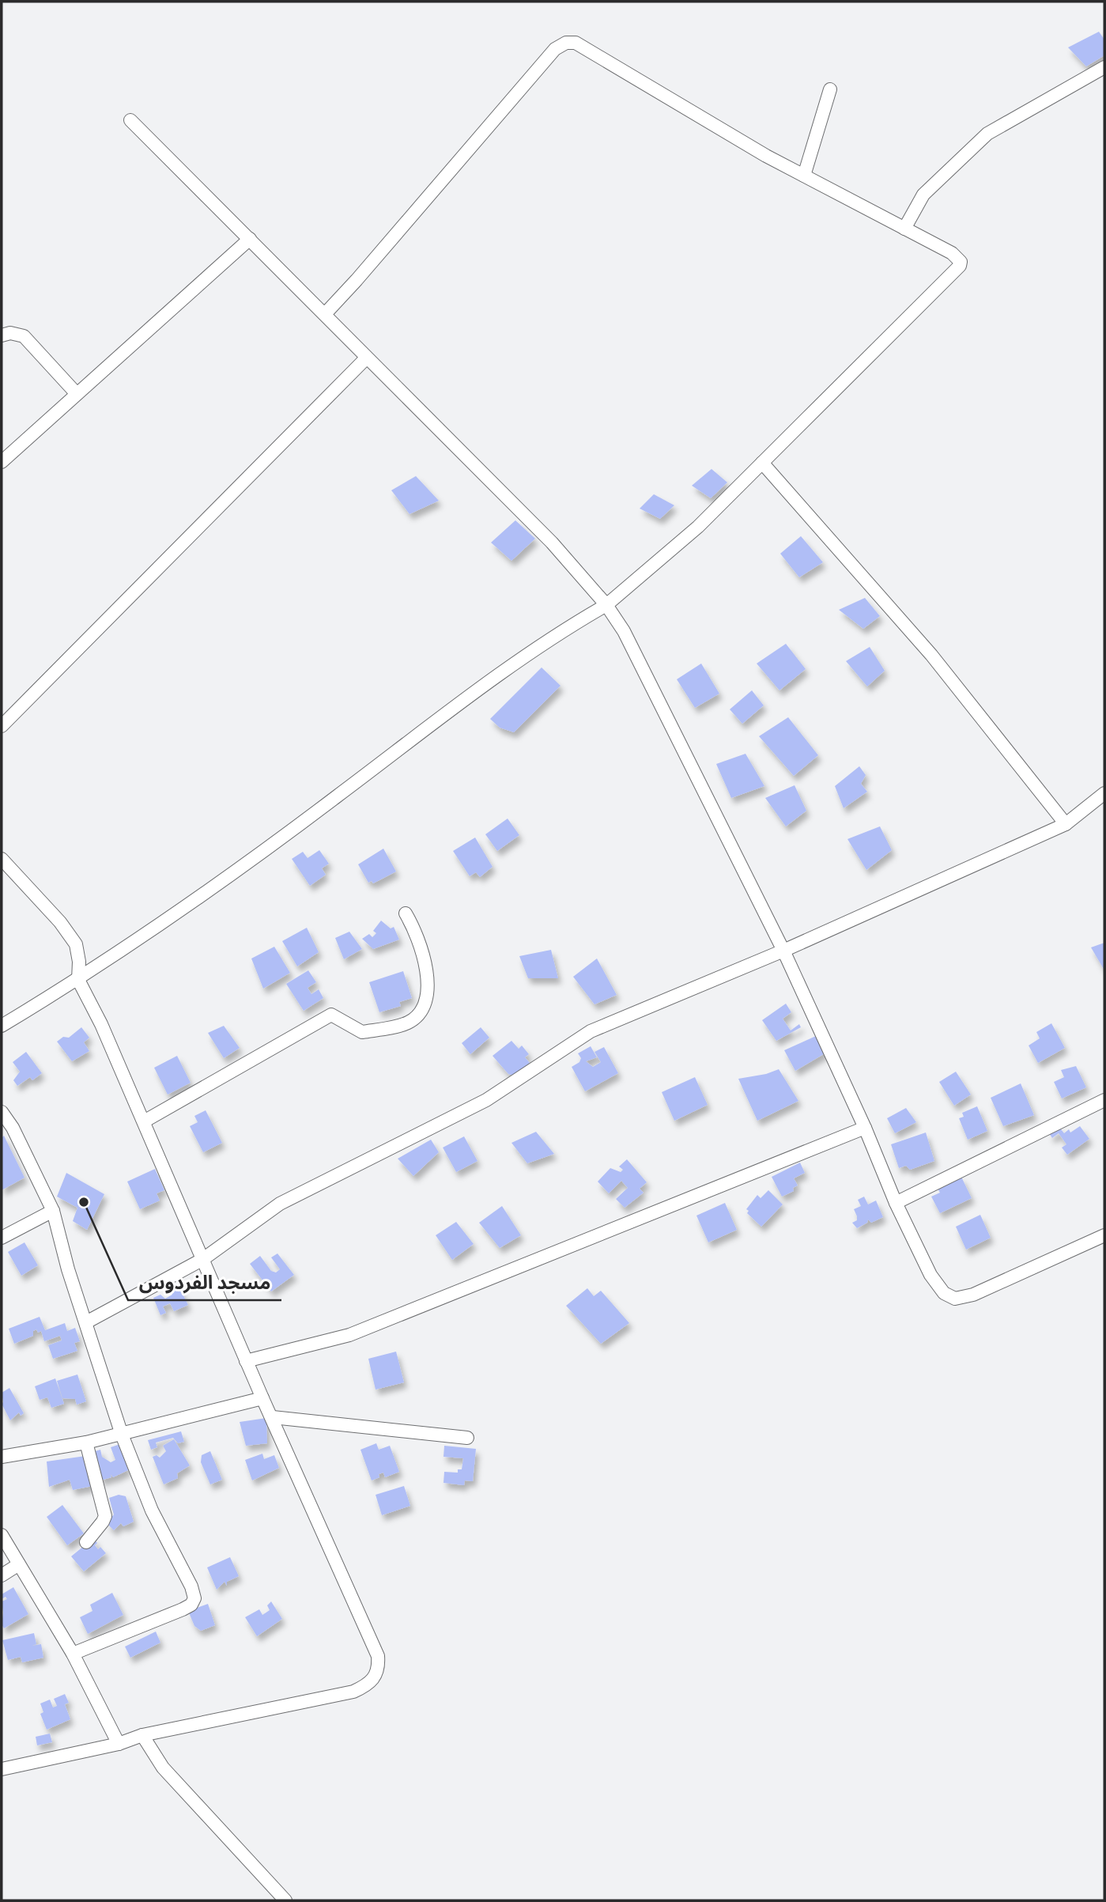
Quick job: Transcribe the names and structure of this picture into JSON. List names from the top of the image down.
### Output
{
  "places": ["مسجد الفردوس"]
}
